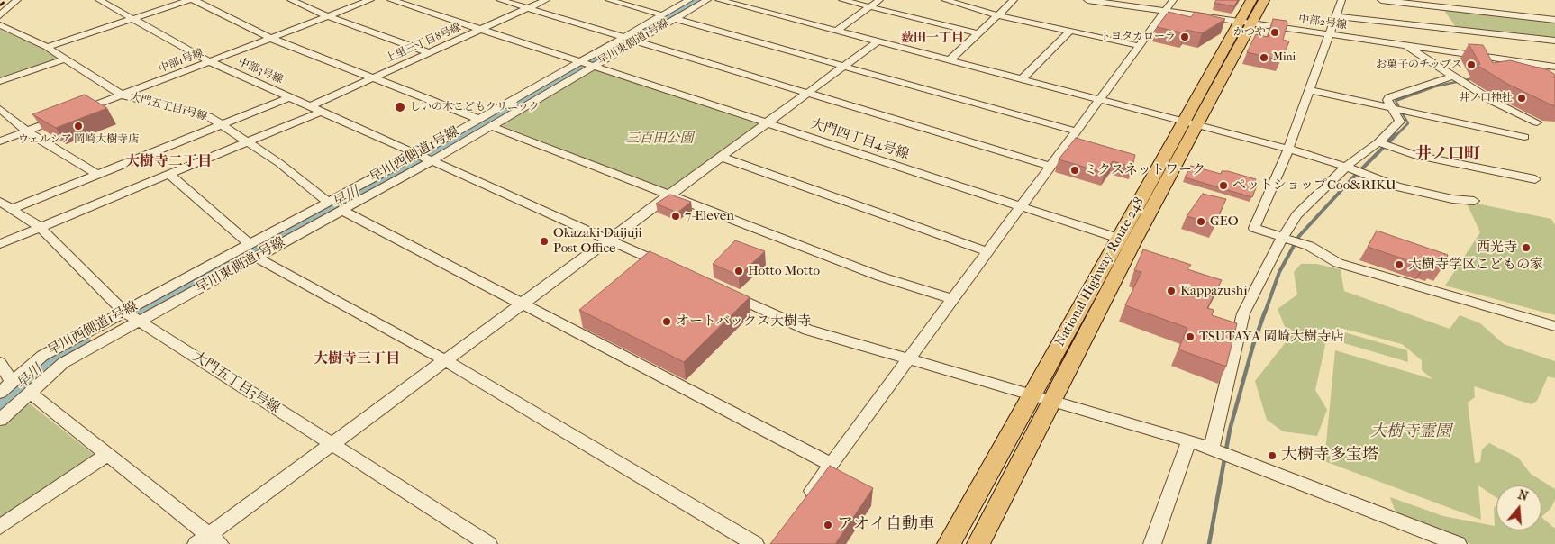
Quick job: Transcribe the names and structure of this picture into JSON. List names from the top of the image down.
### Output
{
  "streets": {
    "highway": ["National Highway Route 248"],
    "street": [
      "中部2号線",
      "早川東側道1号線",
      "上里三丁目8号線",
      "中部1号線",
      "中部3号線",
      "大門五丁目1号線",
      "大門四丁目4号線",
      "早川西側道1号線",
      "大門五丁目3号線"
    ]
  },
  "crossings": [
    ["中部2号線", "National Highway Route 248"],
    ["早川東側道1号線", "中部3号線"],
    ["早川東側道1号線", "大門四丁目4号線"],
    ["早川東側道1号線", "早川西側道1号線"],
    ["早川東側道1号線", "大門五丁目3号線"],
    ["上里三丁目8号線", "中部3号線"],
    ["中部1号線", "中部3号線"],
    ["中部1号線", "大門五丁目1号線"],
    ["中部3号線", "早川西側道1号線"],
    ["大門五丁目1号線", "早川西側道1号線"],
    ["大門四丁目4号線", "早川西側道1号線"],
    ["大門四丁目4号線", "National Highway Route 248"],
    ["早川西側道1号線", "大門五丁目3号線"]
  ],
  "districts": [
    "薮田一丁目",
    "井ノ口町",
    "大樹寺二丁目",
    "大樹寺三丁目"
  ],
  "water": ["早川"],
  "parks": ["三百田公園", "大樹寺霊園"],
  "places": [
    "かつや",
    "トヨタカローラ",
    "Mini",
    "お菓子のチップス",
    "井ノ口神社",
    "しいの木こどもクリニック",
    "ウェルシア 岡崎大樹寺店",
    "ミクスネットワーク",
    "ペットショップCoo&RIKU",
    "7-Eleven",
    "GEO",
    "Okazaki Daijuji Post Office",
    "西光寺",
    "大樹寺学区こどもの家",
    "Hotto Motto",
    "Kappazushi",
    "オートバックス大樹寺",
    "TSUTAYA 岡崎大樹寺店",
    "大樹寺多宝塔",
    "アオイ自動車"
  ],
  "north": "top"
}
